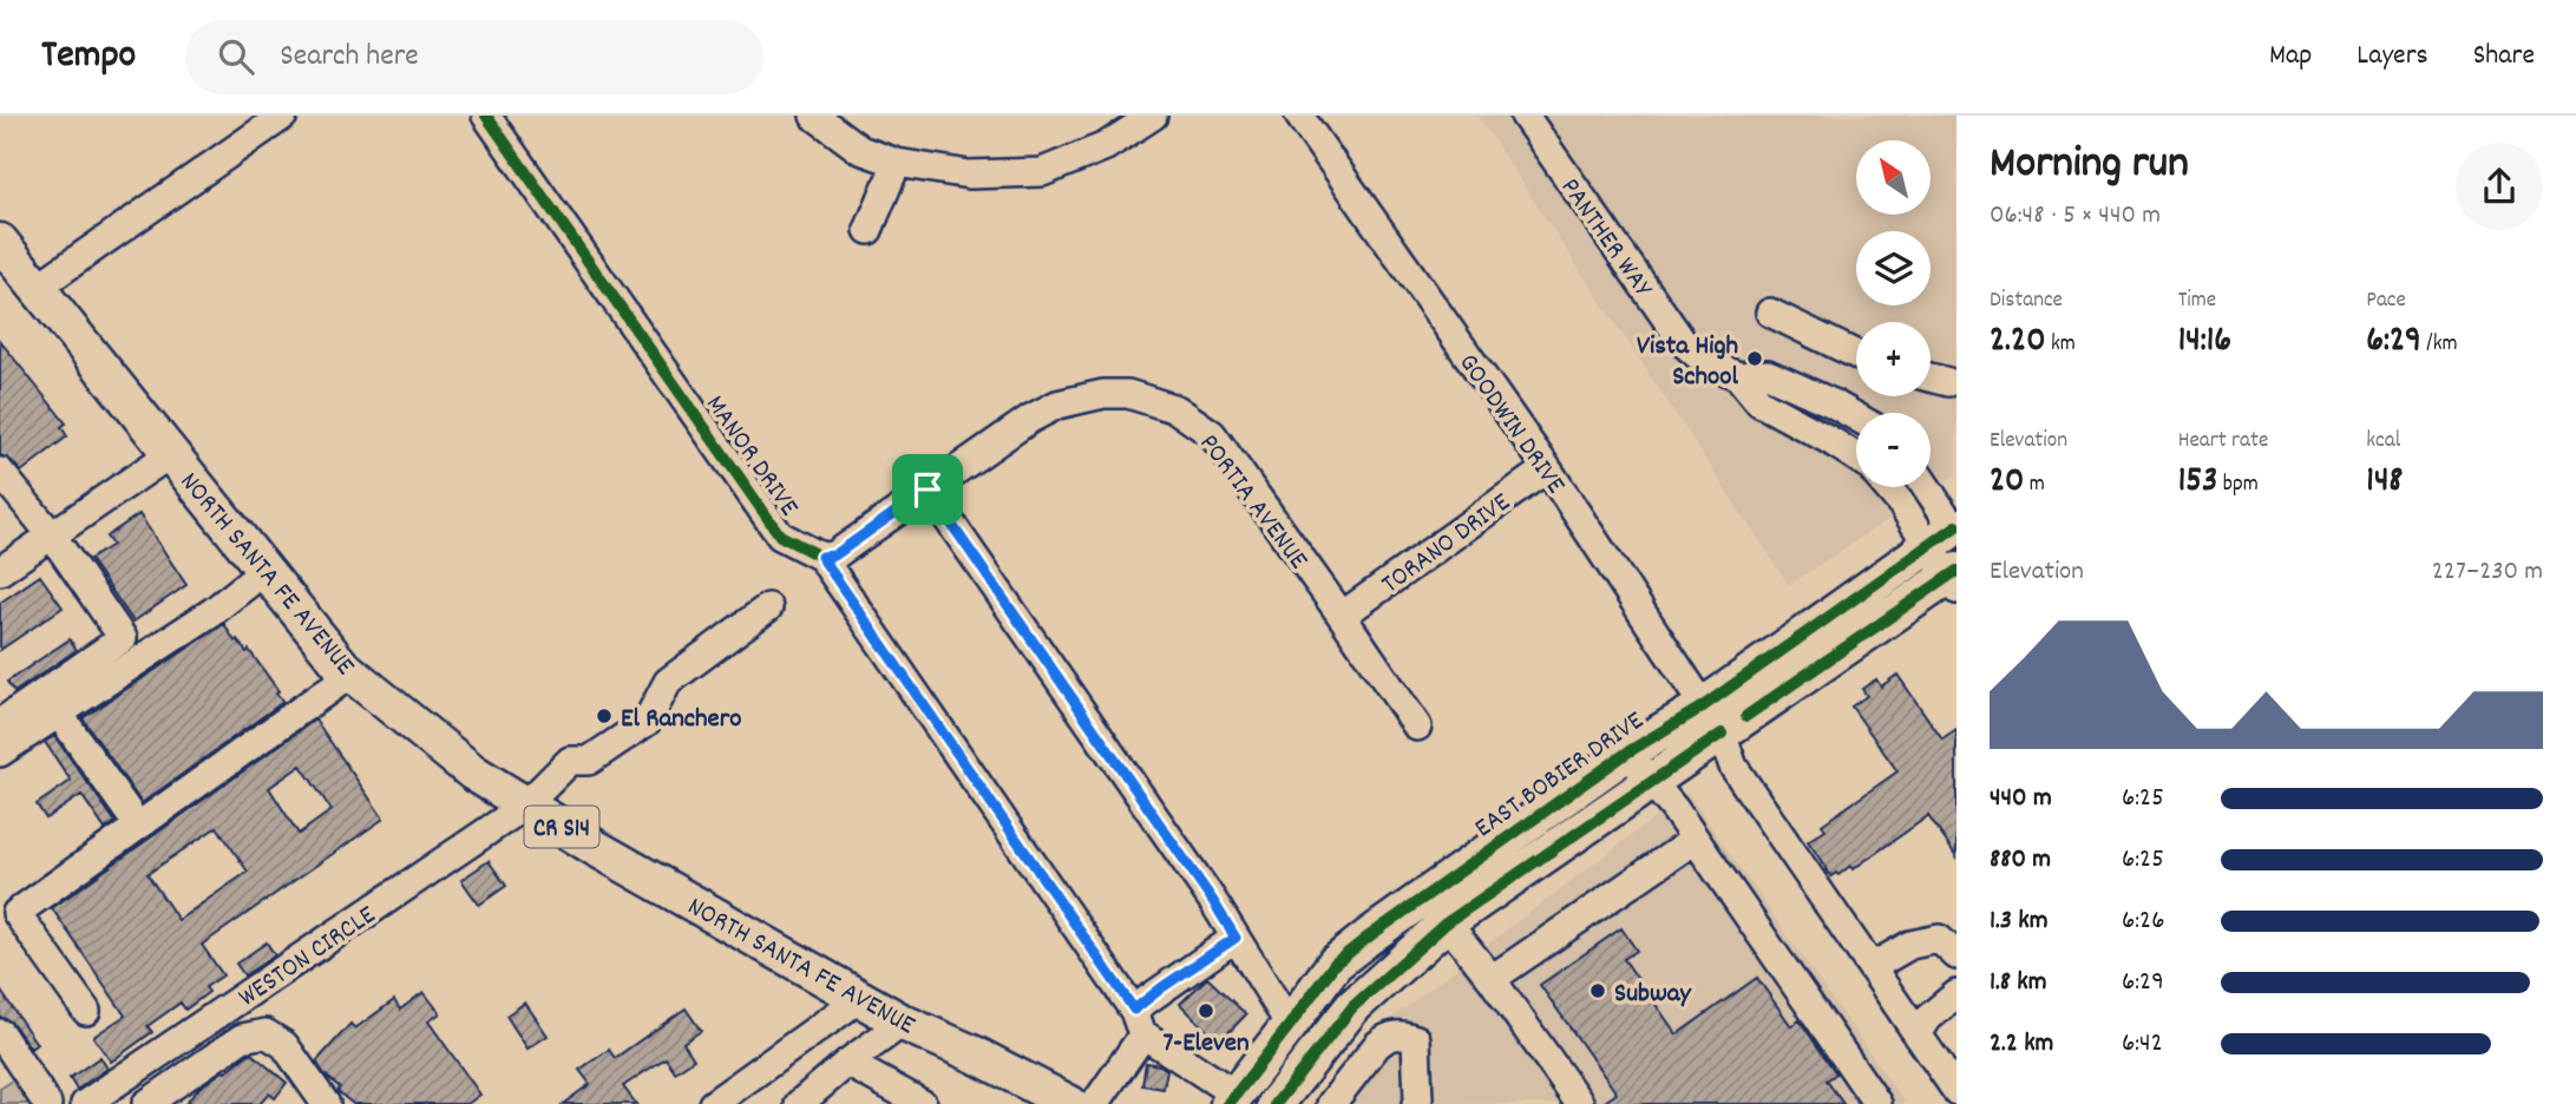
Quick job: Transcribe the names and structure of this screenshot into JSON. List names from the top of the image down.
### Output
{
  "streets": {
    "main road": ["NORTH SANTA FE AVENUE", "EAST BOBIER DRIVE", "CR S14"],
    "street": [
      "PANTHER WAY",
      "GOODWIN DRIVE",
      "MANOR DRIVE",
      "PORTIA AVENUE",
      "TORANO DRIVE",
      "WESTON CIRCLE"
    ]
  },
  "crossings": [
    ["GOODWIN DRIVE", "TORANO DRIVE"],
    ["GOODWIN DRIVE", "EAST BOBIER DRIVE"],
    ["MANOR DRIVE", "PORTIA AVENUE"],
    ["PORTIA AVENUE", "TORANO DRIVE"],
    ["NORTH SANTA FE AVENUE", "WESTON CIRCLE"]
  ],
  "places": [
    "Vista High School",
    "El Ranchero",
    "Subway",
    "7-Eleven"
  ],
  "north": "top left",
  "page": {
    "header": "Tempo",
    "search": "Search here",
    "nav": ["Map", "Layers", "Share"],
    "heading": ["Morning run", "06:48 · 5 × 440 m"],
    "map_buttons": ["+", "−"],
    "stats": [
      ["Distance", "2.20 km"],
      ["Time", "14:16"],
      ["Pace", "6:29 /km"],
      ["Elevation", "20 m"],
      ["Heart rate", "153 bpm"],
      ["kcal", "148"]
    ],
    "chart": ["Elevation", "227–230 m"],
    "list": [
      {
        "name": "440 m",
        "note": "6:25"
      },
      {
        "name": "880 m",
        "note": "6:25"
      },
      {
        "name": "1.3 km",
        "note": "6:26"
      },
      {
        "name": "1.8 km",
        "note": "6:29"
      },
      {
        "name": "2.2 km",
        "note": "6:42"
      }
    ]
  }
}
